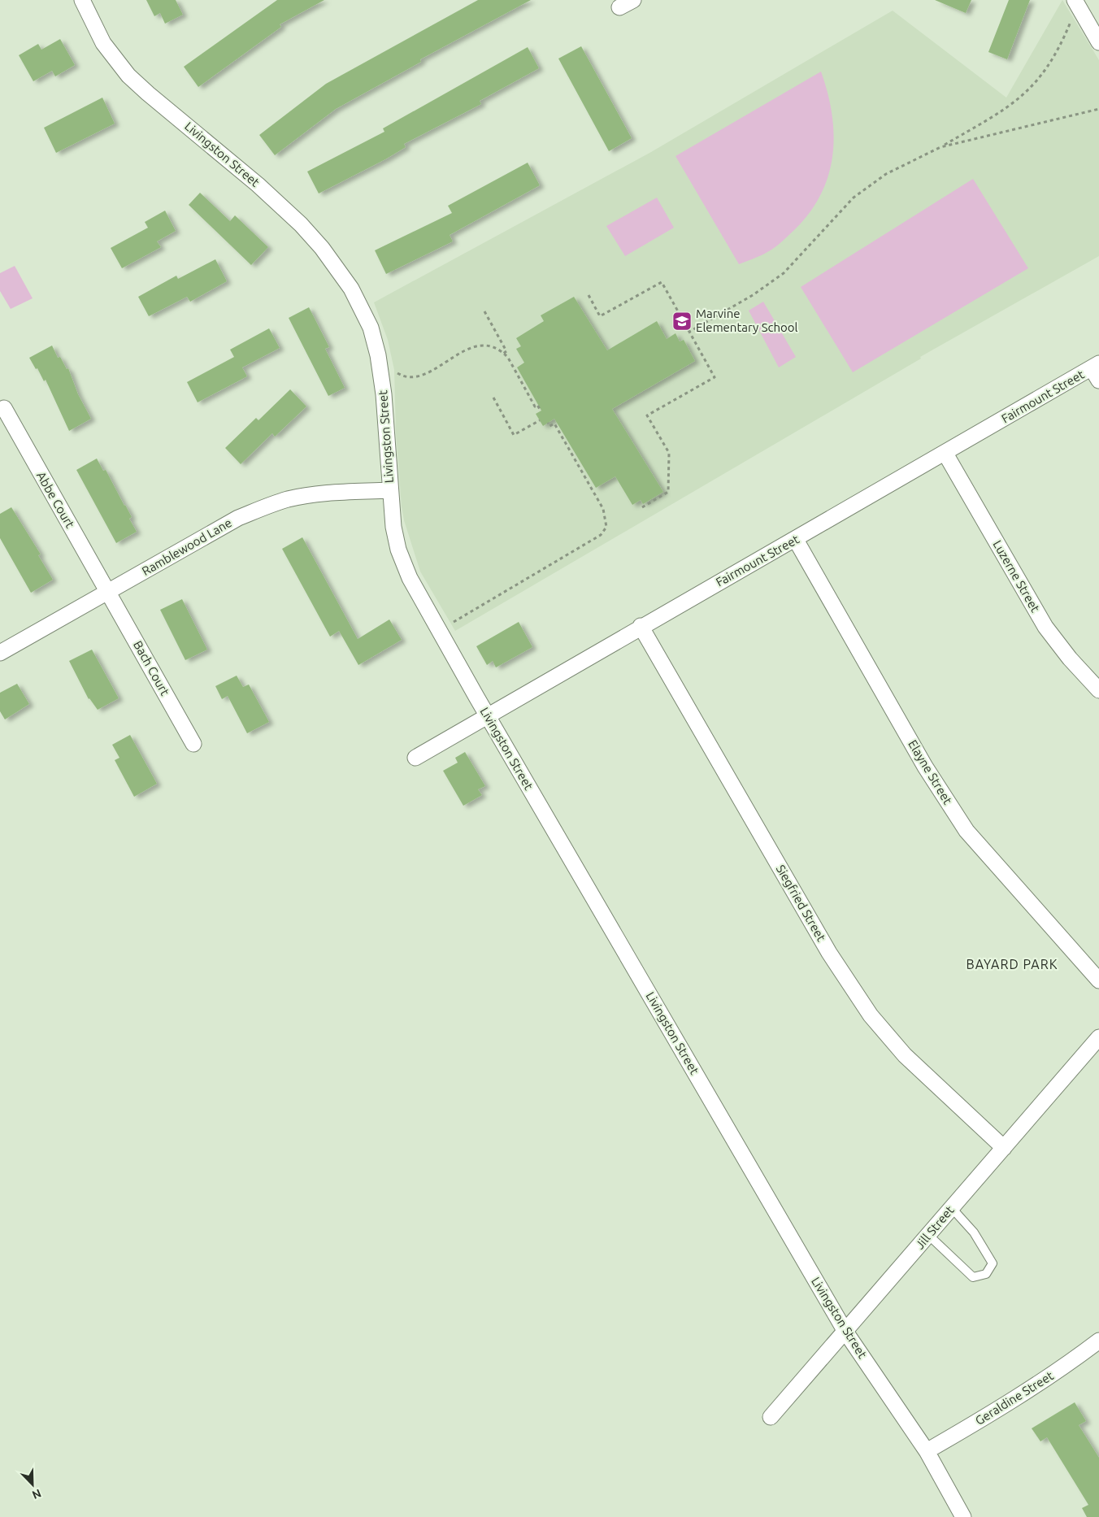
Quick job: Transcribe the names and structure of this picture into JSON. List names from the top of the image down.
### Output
{
  "streets": {
    "street": [
      "Livingston Street",
      "Fairmount Street",
      "Abbe Court",
      "Ramblewood Lane",
      "Luzerne Street",
      "Bach Court",
      "Elayne Street",
      "Siegfried Street",
      "Jill Street",
      "Geraldine Street"
    ]
  },
  "crossings": [
    ["Livingston Street", "Fairmount Street"],
    ["Livingston Street", "Ramblewood Lane"],
    ["Livingston Street", "Jill Street"],
    ["Livingston Street", "Geraldine Street"],
    ["Fairmount Street", "Luzerne Street"],
    ["Fairmount Street", "Elayne Street"],
    ["Fairmount Street", "Siegfried Street"],
    ["Abbe Court", "Ramblewood Lane"],
    ["Abbe Court", "Bach Court"],
    ["Ramblewood Lane", "Bach Court"],
    ["Siegfried Street", "Jill Street"]
  ],
  "districts": ["BAYARD PARK"],
  "places": {
    "school or university": ["Marvine Elementary School"]
  },
  "north": "bottom right"
}
